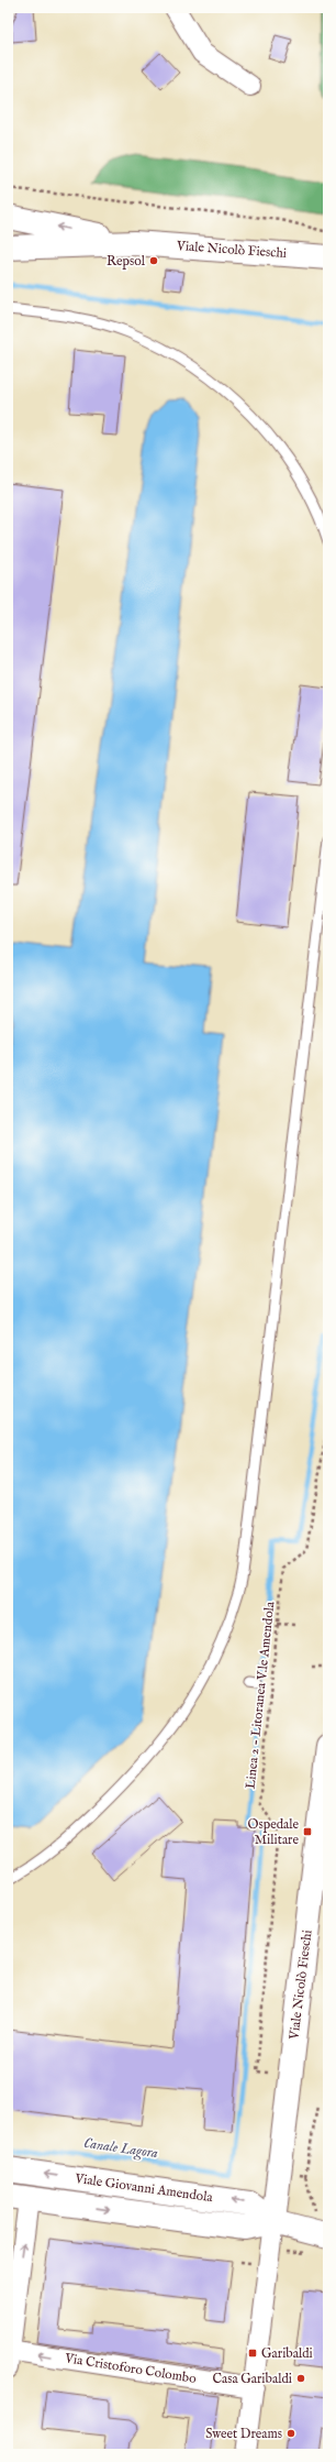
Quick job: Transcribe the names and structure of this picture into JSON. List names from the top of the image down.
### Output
{
  "streets": {
    "main road": ["Viale Nicolò Fieschi", "Viale Giovanni Amendola"],
    "street": ["Via Cristoforo Colombo"],
    "path": ["Linea 2 - Litoranea V.le Amendola"]
  },
  "crossings": [
    ["Viale Nicolò Fieschi", "Viale Giovanni Amendola"]
  ],
  "one_way": ["Via Cristoforo Colombo"],
  "water": ["Canale Lagora"],
  "places": {
    "other": ["Repsol", "Casa Garibaldi", "Sweet Dreams"],
    "transit": ["Ospedale Militare", "Garibaldi"]
  }
}
